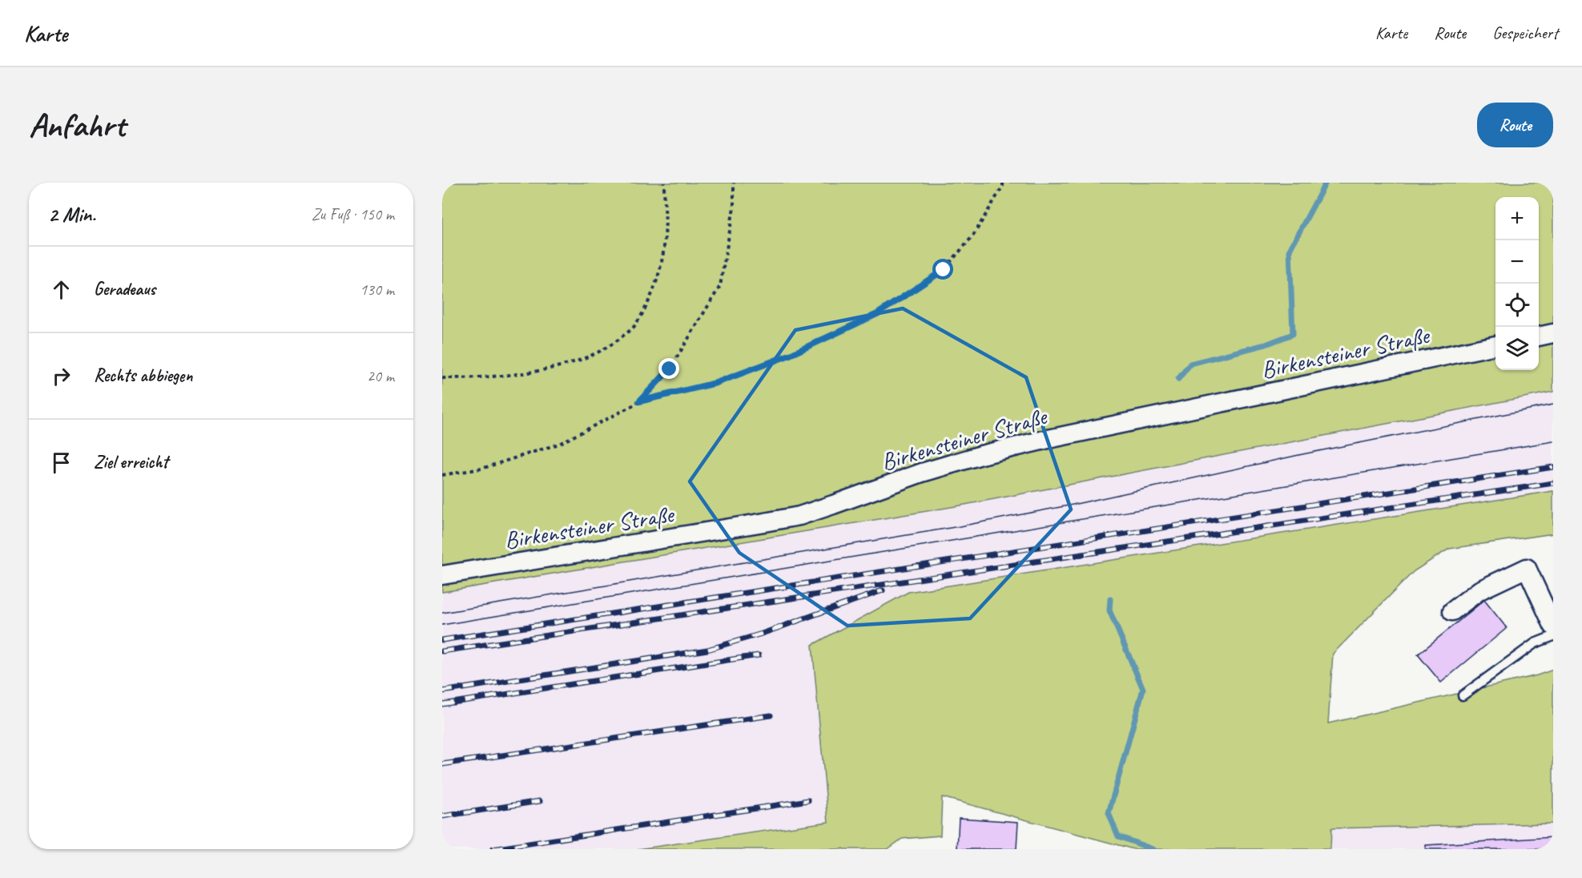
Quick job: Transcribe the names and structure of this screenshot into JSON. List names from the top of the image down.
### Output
{
  "streets": {
    "street": ["Birkensteiner Straße"]
  },
  "page": {
    "header": "Karte",
    "nav": ["Karte", "Route", "Gespeichert"],
    "buttons": "Route",
    "title": "Anfahrt",
    "heading": ["2 Min.", "Zu Fuß · 150 m"],
    "map_buttons": ["+", "−"],
    "list": [
      ["Geradeaus", "130 m"],
      ["Rechts abbiegen", "20 m"],
      "Ziel erreicht"
    ]
  }
}
